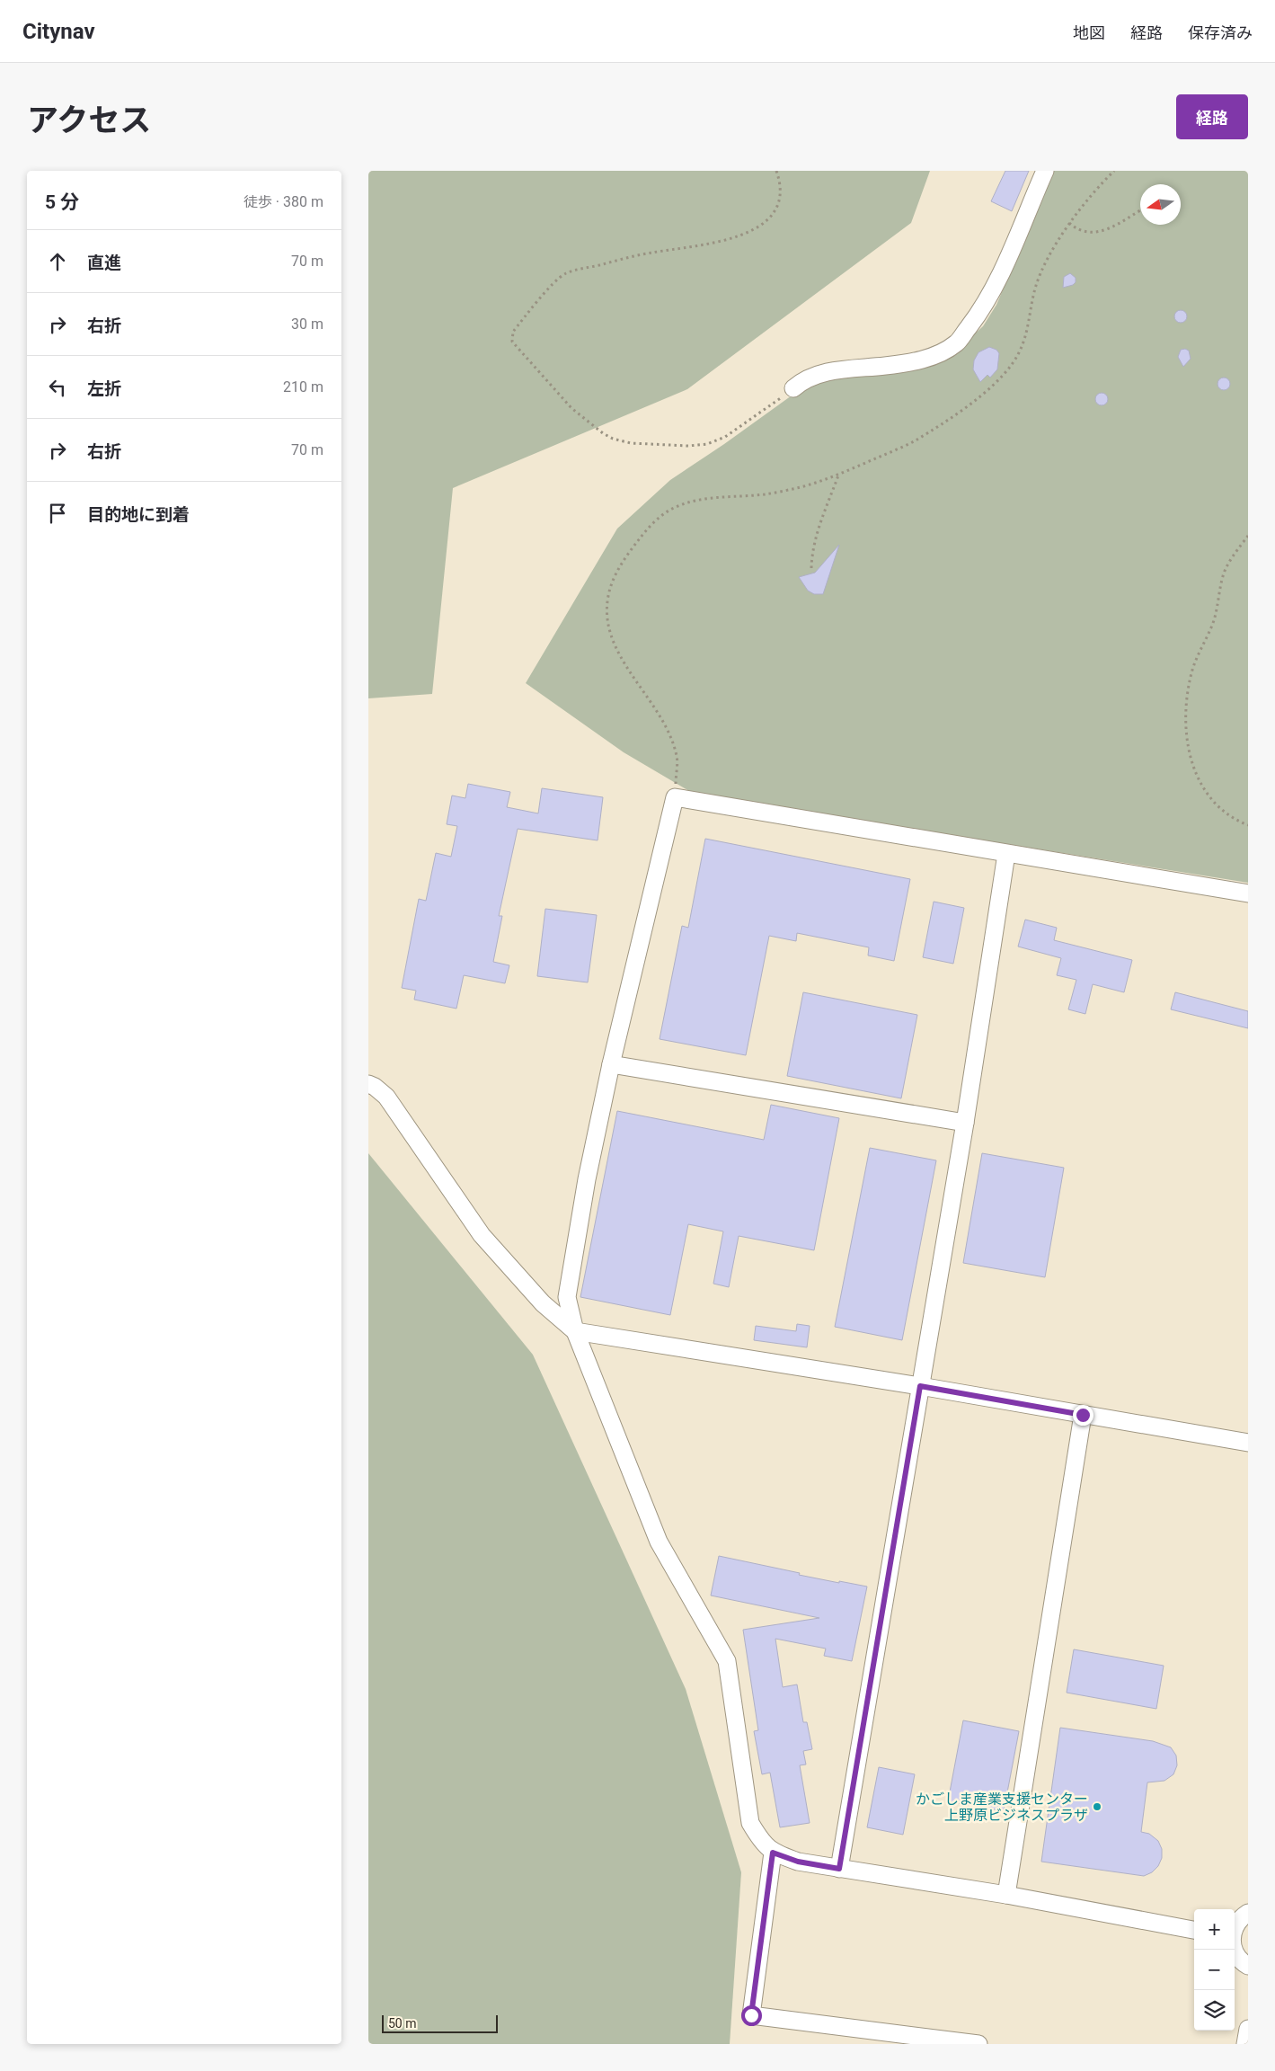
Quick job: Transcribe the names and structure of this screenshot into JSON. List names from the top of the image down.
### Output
{
  "places": ["かごしま産業支援センター 上野原ビジネスプラザ"],
  "scale_bar": "50 m",
  "north": "left",
  "page": {
    "header": "Citynav",
    "nav": ["地図", "経路", "保存済み"],
    "title": "アクセス",
    "buttons": "経路",
    "heading": ["5 分", "徒歩 · 380 m"],
    "list": [
      ["直進", "70 m"],
      ["右折", "30 m"],
      ["左折", "210 m"],
      ["右折", "70 m"],
      "目的地に到着"
    ],
    "map_buttons": ["+", "−"],
    "scale": "50 m"
  }
}
